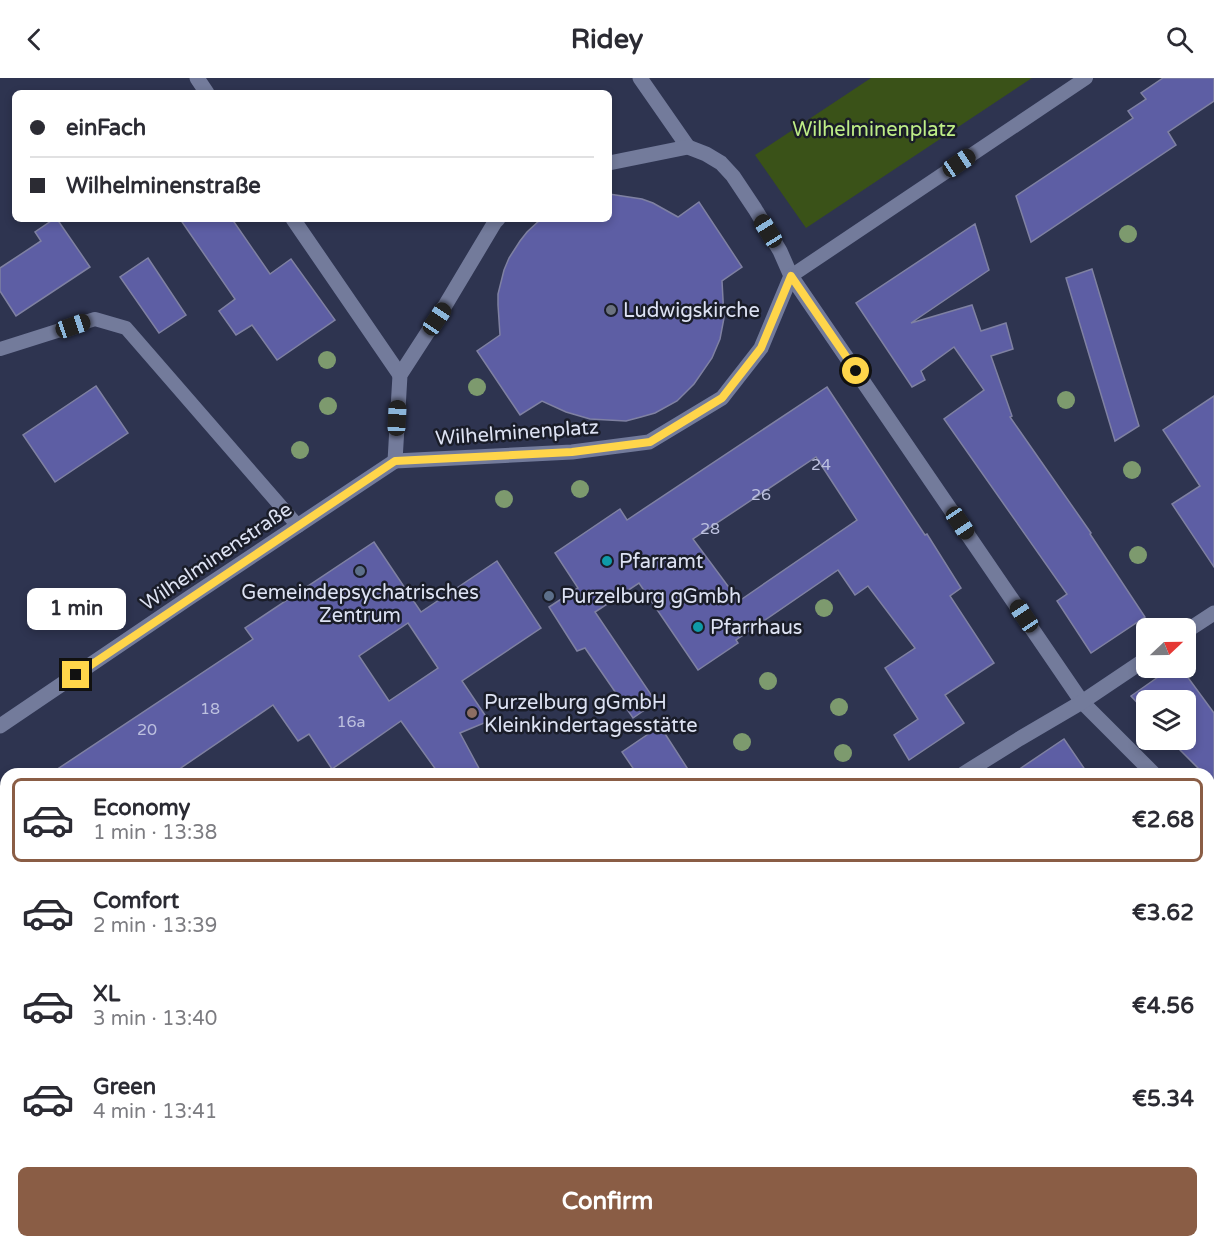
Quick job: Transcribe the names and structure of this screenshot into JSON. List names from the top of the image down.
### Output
{
  "streets": {
    "street": ["Wilhelminenplatz", "Wilhelminenstraße"]
  },
  "crossings": [
    ["Wilhelminenplatz", "Wilhelminenstraße"]
  ],
  "parks": ["Wilhelminenplatz"],
  "places": [
    "Ludwigskirche",
    "Pfarramt",
    "Gemeindepsychatrisches Zentrum",
    "Purzelburg gGmbh",
    "Pfarrhaus",
    "Purzelburg gGmbH Kleinkindertagesstätte"
  ],
  "house_numbers": [
    "24",
    "26",
    "28",
    "18",
    "16a",
    "20"
  ],
  "north": "right",
  "page": {
    "header": "Ridey",
    "banner": ["einFach", "Wilhelminenstraße"],
    "bubble": "1 min",
    "list": [
      {
        "name": "Economy",
        "note": "1 min · 13:38",
        "value": "€2.68"
      },
      {
        "name": "Comfort",
        "note": "2 min · 13:39",
        "value": "€3.62"
      },
      {
        "name": "XL",
        "note": "3 min · 13:40",
        "value": "€4.56"
      },
      {
        "name": "Green",
        "note": "4 min · 13:41",
        "value": "€5.34"
      }
    ],
    "buttons": "Confirm"
  }
}
